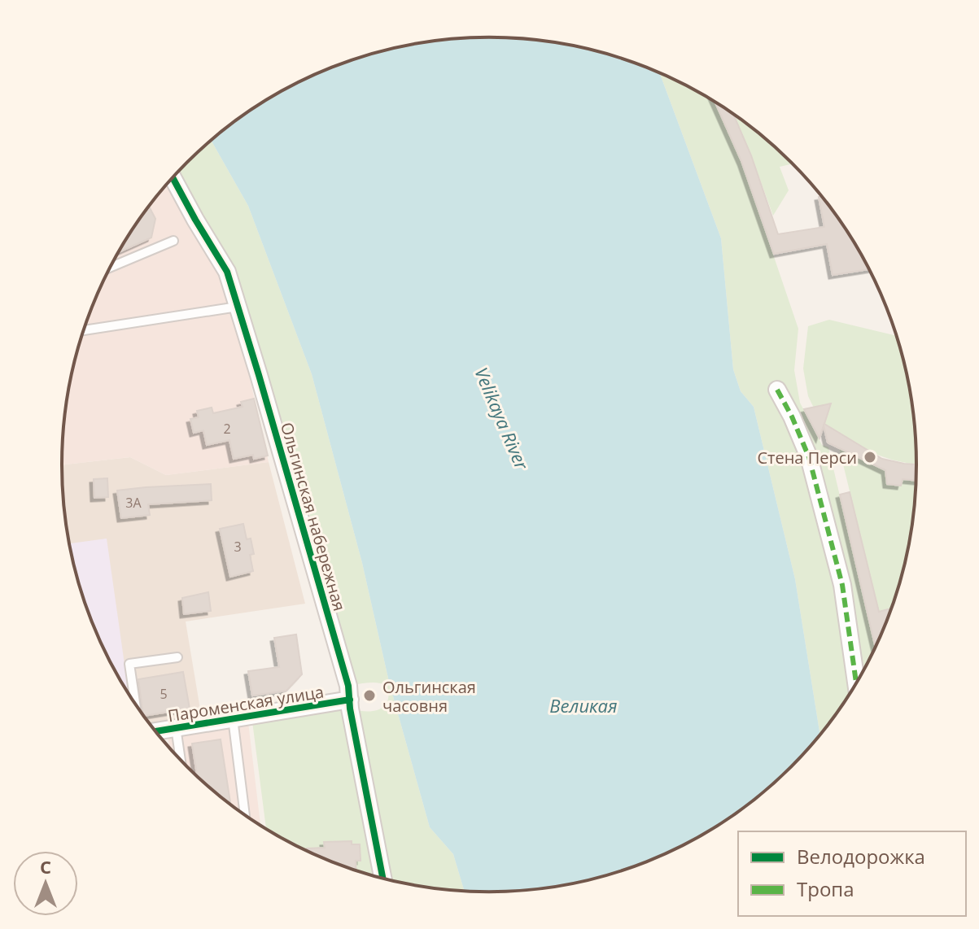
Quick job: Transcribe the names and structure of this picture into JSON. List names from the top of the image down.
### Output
{
  "streets": {
    "street": ["Ольгинская набережная", "Пароменская улица"]
  },
  "crossings": [
    ["Ольгинская набережная", "Пароменская улица"]
  ],
  "water": ["Velikaya River", "Великая"],
  "places": ["Стена Перси", "Ольгинская часовня"],
  "house_numbers": [
    "2",
    "3А",
    "3",
    "5"
  ],
  "legend": ["Велодорожка", "Тропа"],
  "north": "top"
}
